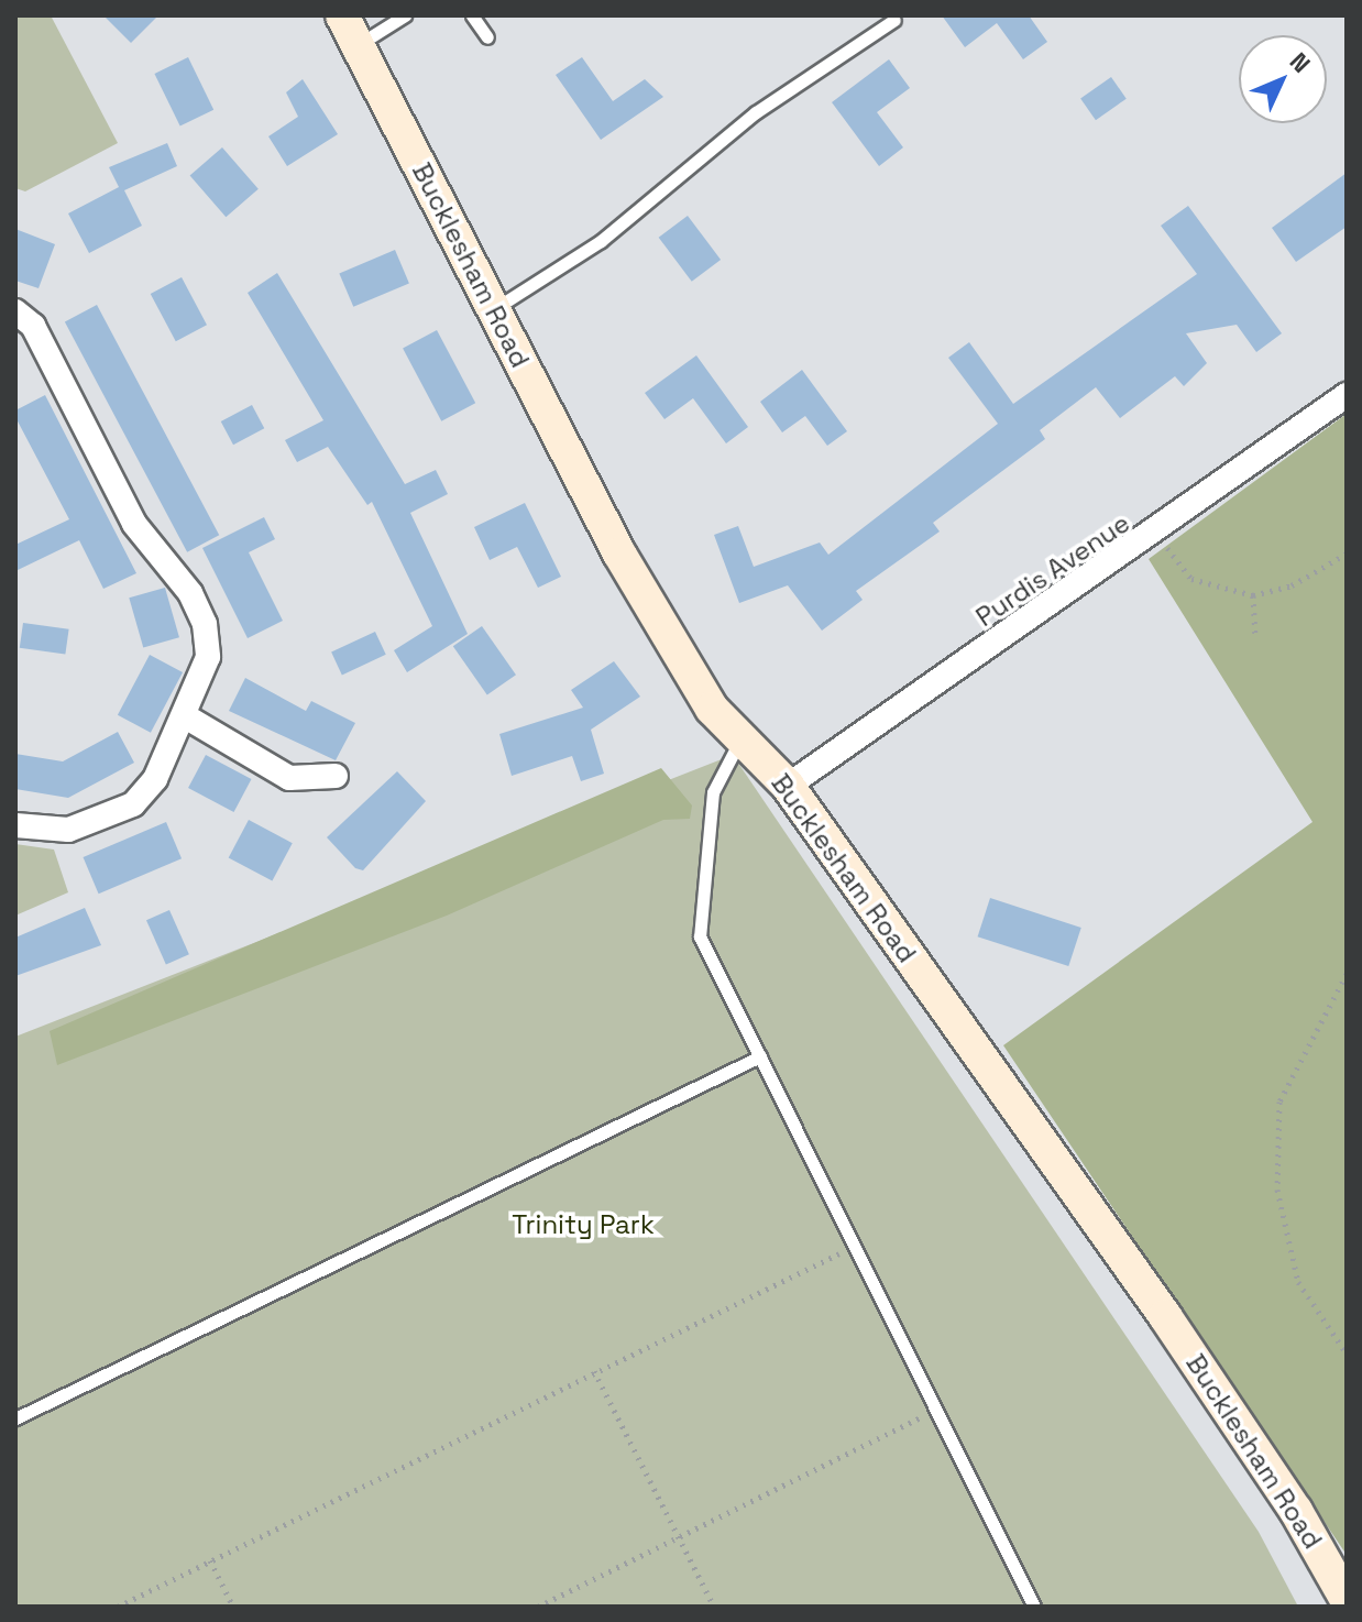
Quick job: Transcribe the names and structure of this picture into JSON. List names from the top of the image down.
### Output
{
  "streets": {
    "street": ["Bucklesham Road", "Purdis Avenue"]
  },
  "crossings": [
    ["Bucklesham Road", "Purdis Avenue"]
  ],
  "parks": ["Trinity Park"],
  "north": "top right"
}
